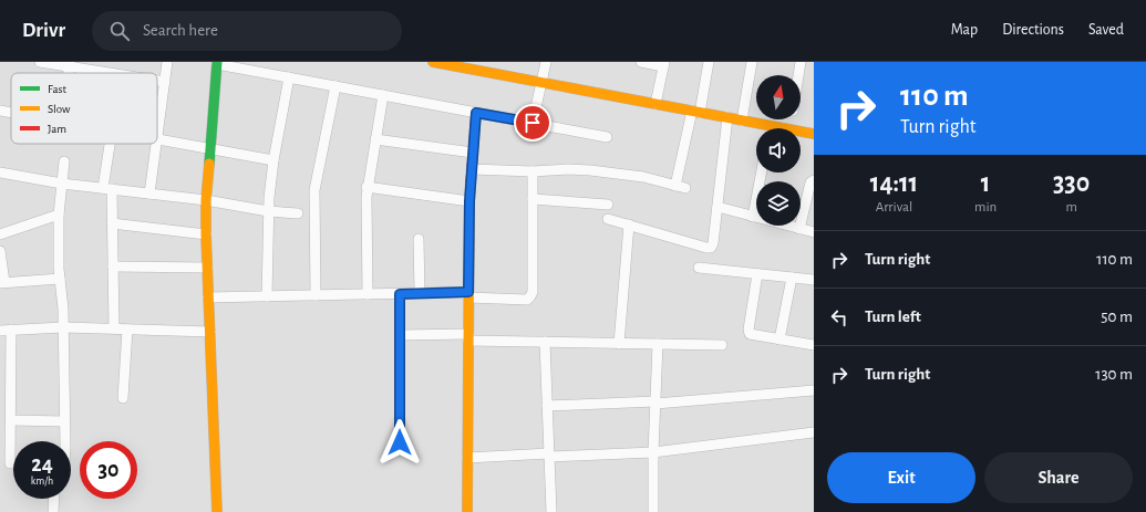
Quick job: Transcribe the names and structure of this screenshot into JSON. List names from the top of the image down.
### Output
{
  "legend": ["Fast", "Slow", "Jam"],
  "north": "top",
  "page": {
    "header": "Drivr",
    "search": "Search here",
    "nav": ["Map", "Directions", "Saved"],
    "turn": ["110 m", "Turn right"],
    "eta": [
      "14:11",
      "Arrival",
      "1",
      "min",
      "330",
      "m"
    ],
    "list": [
      {
        "name": "Turn right",
        "value": "110 m"
      },
      {
        "name": "Turn left",
        "value": "50 m"
      },
      {
        "name": "Turn right",
        "value": "130 m"
      }
    ],
    "speed": "24 km/h",
    "limit": "30",
    "buttons": ["Exit", "Share"]
  }
}
